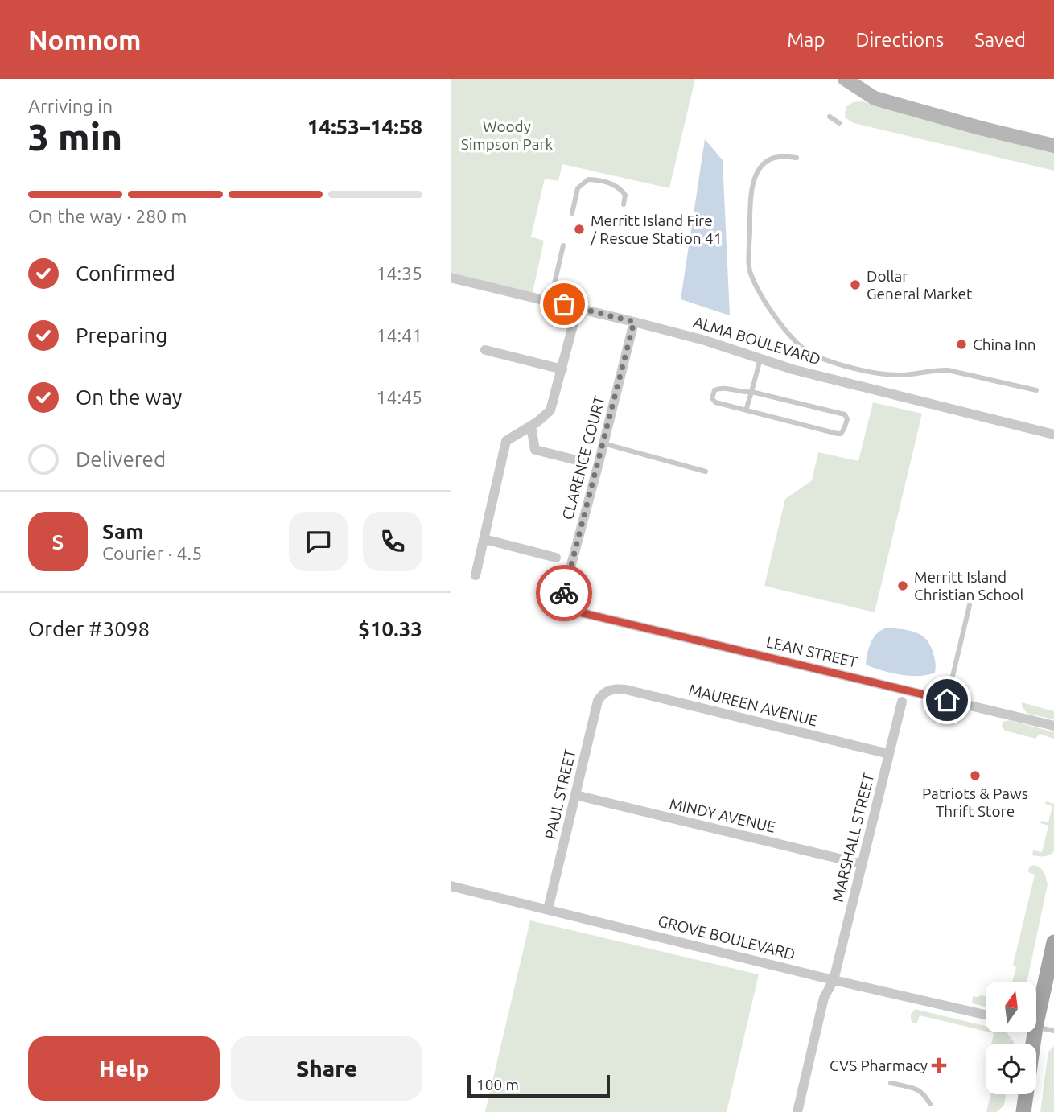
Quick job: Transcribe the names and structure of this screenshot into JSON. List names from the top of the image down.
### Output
{
  "streets": {
    "street": [
      "ALMA BOULEVARD",
      "CLARENCE COURT",
      "LEAN STREET",
      "MAUREEN AVENUE",
      "PAUL STREET",
      "MINDY AVENUE",
      "MARSHALL STREET",
      "GROVE BOULEVARD"
    ]
  },
  "crossings": [
    ["ALMA BOULEVARD", "CLARENCE COURT"],
    ["CLARENCE COURT", "LEAN STREET"],
    ["MAUREEN AVENUE", "PAUL STREET"],
    ["MAUREEN AVENUE", "MARSHALL STREET"],
    ["PAUL STREET", "MINDY AVENUE"],
    ["PAUL STREET", "GROVE BOULEVARD"],
    ["MINDY AVENUE", "MARSHALL STREET"],
    ["MARSHALL STREET", "GROVE BOULEVARD"]
  ],
  "parks": ["Woody Simpson Park"],
  "places": {
    "other": [
      "Merritt Island Fire / Rescue Station 41",
      "Dollar General Market",
      "China Inn",
      "Merritt Island Christian School",
      "Patriots & Paws Thrift Store"
    ],
    "health": ["CVS Pharmacy"]
  },
  "scale_bar": "100 m",
  "north": "top",
  "page": {
    "header": "Nomnom",
    "nav": ["Map", "Directions", "Saved"],
    "heading": ["3 min", "Arriving in", "14:53–14:58"],
    "panel": [
      "Sam",
      "Courier · 4.5",
      "Order #3098",
      "$10.33"
    ],
    "bar": "On the way · 280 m",
    "list": [
      ["Confirmed", "14:35"],
      ["Preparing", "14:41"],
      ["On the way", "14:45"],
      "Delivered"
    ],
    "round": "S",
    "buttons": ["Help", "Share"],
    "scale": "100 m"
  }
}
